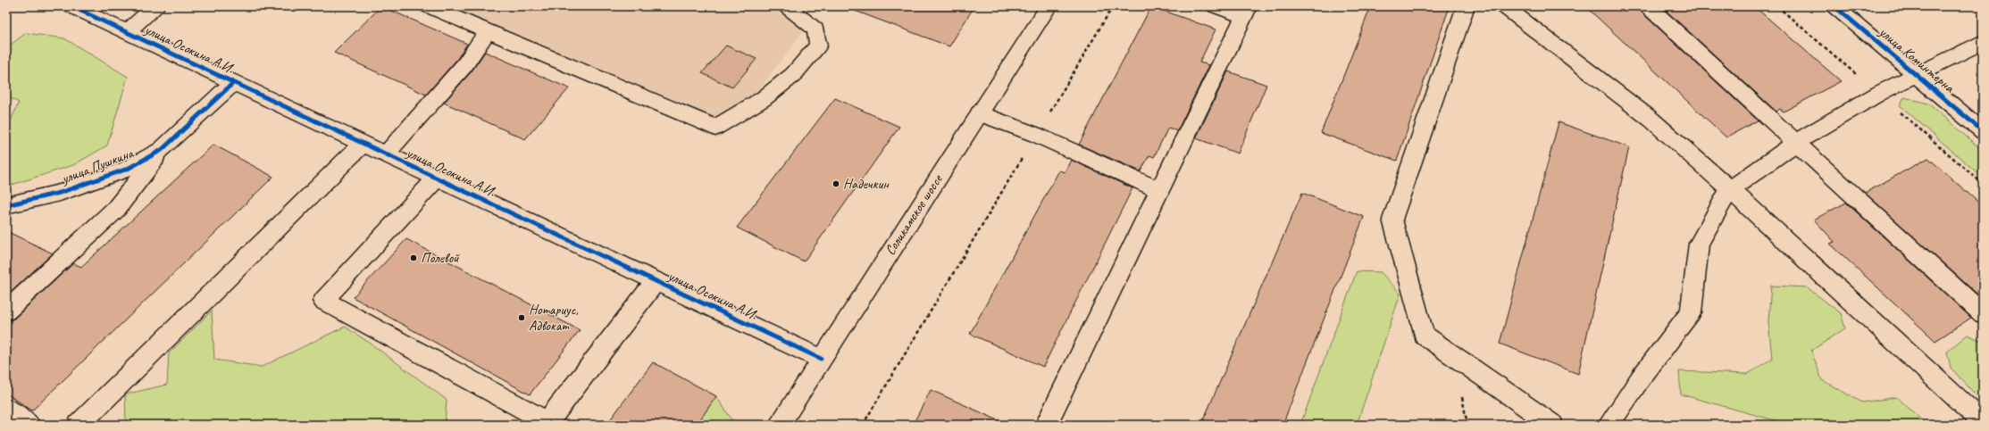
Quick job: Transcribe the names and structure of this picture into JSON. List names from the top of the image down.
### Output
{
  "streets": {
    "main road": [
      "улица Осокина А.И.",
      "улица Коминтерна",
      "улица Пушкина",
      "Соликамское шоссе"
    ]
  },
  "crossings": [
    ["улица Осокина А.И.", "улица Пушкина"],
    ["улица Осокина А.И.", "Соликамское шоссе"]
  ],
  "places": ["Надечкин", "Полевой", "Нотариус, Адвокат"]
}
